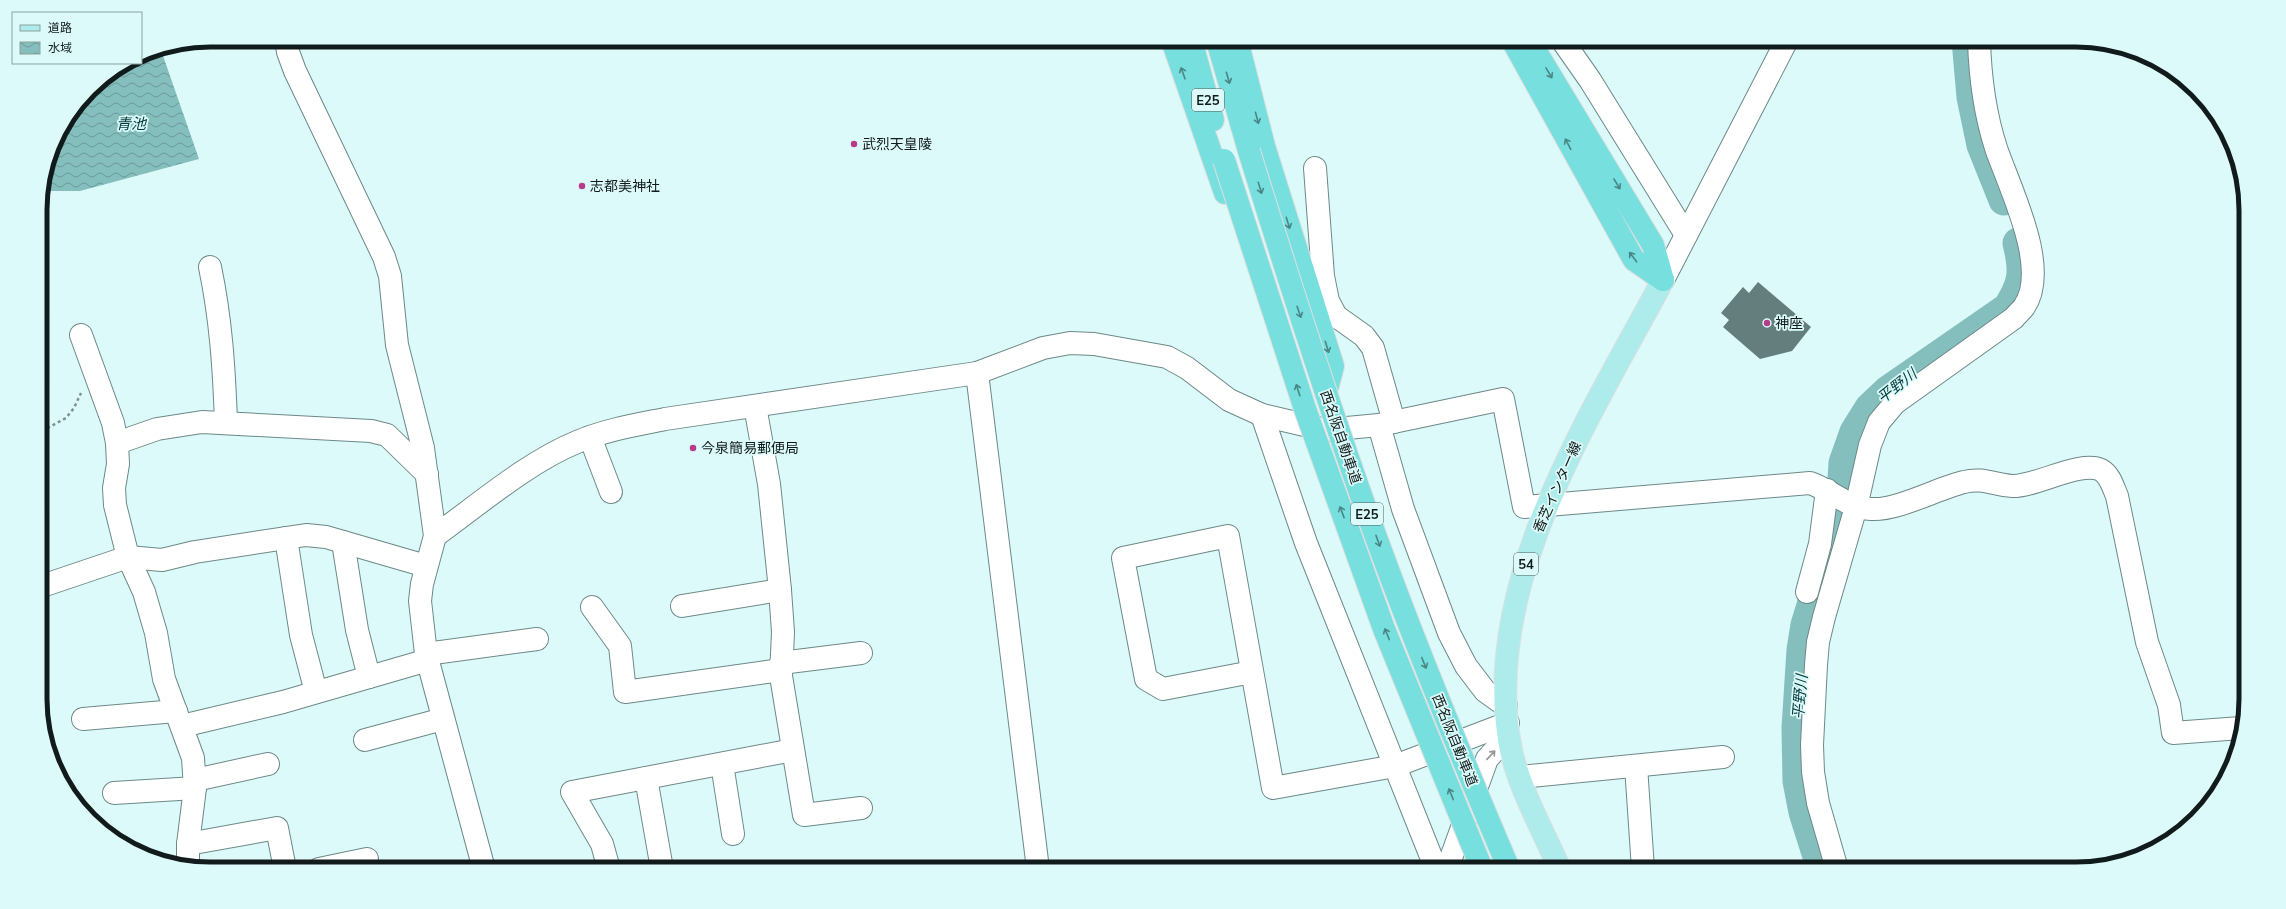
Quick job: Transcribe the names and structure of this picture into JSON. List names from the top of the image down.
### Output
{
  "streets": {
    "highway": ["E25", "西名阪自動車道"],
    "main road": ["香芝インター線", "54"]
  },
  "water": ["青池", "平野川"],
  "places": [
    "武烈天皇陵",
    "志都美神社",
    "神座",
    "今泉簡易郵便局"
  ],
  "legend": ["道路", "水域"]
}
